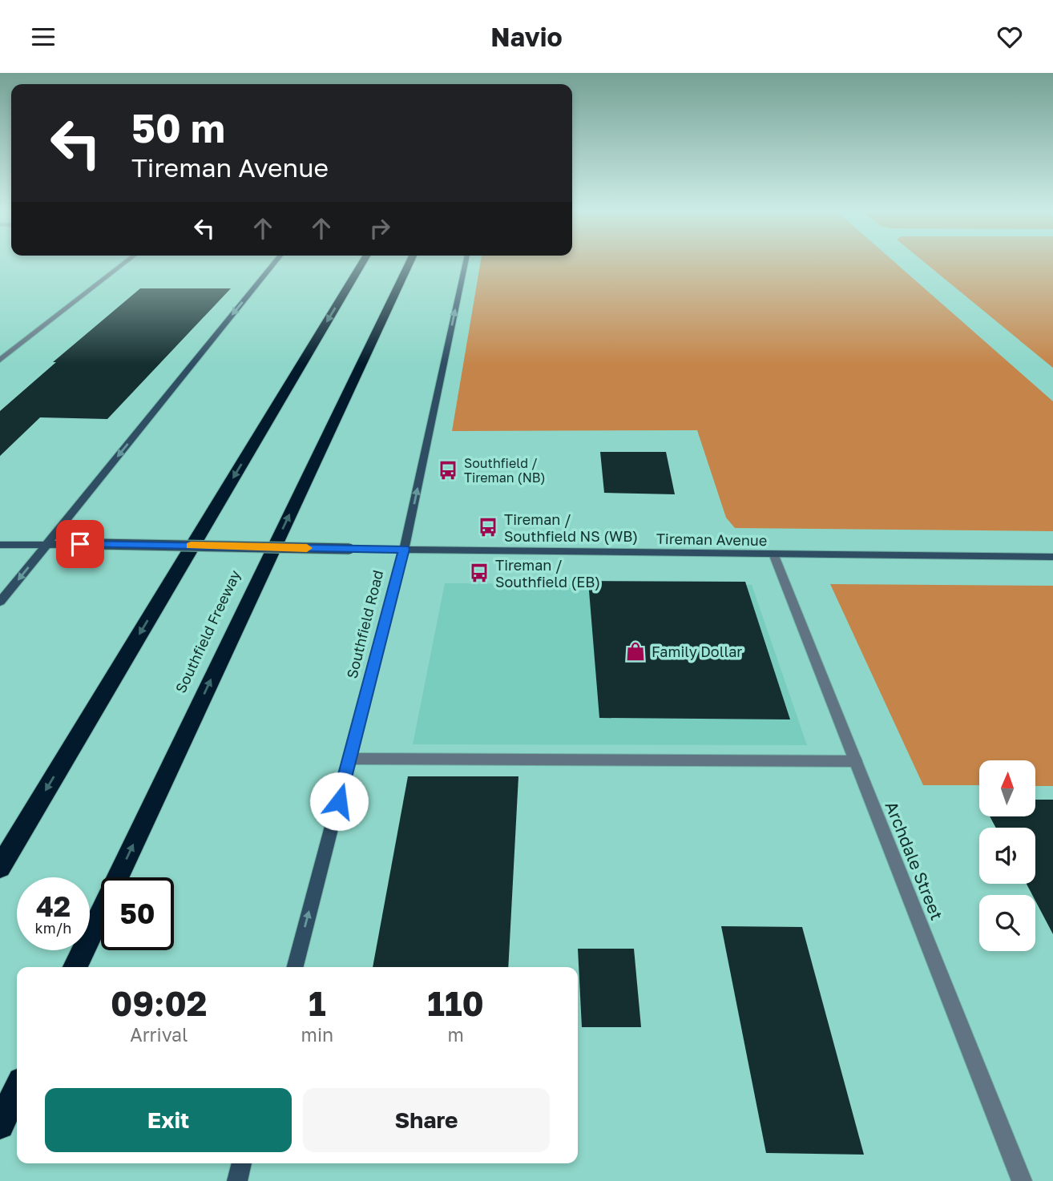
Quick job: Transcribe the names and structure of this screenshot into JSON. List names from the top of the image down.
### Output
{
  "streets": {
    "highway": ["Southfield Freeway"],
    "main road": ["Tireman Avenue", "Southfield Road"],
    "street": ["Archdale Street"]
  },
  "crossings": [
    ["Tireman Avenue", "Southfield Road"],
    ["Tireman Avenue", "Archdale Street"]
  ],
  "one_way": ["Southfield Road"],
  "places": {
    "bus stop": ["Southfield / Tireman (NB)", "Tireman / Southfield NS (WB)", "Tireman / Southfield (EB)"],
    "shop": ["Family Dollar"]
  },
  "north": "top",
  "page": {
    "header": "Navio",
    "turn": ["50 m", "Tireman Avenue"],
    "speed": "42 km/h",
    "limit": "50",
    "eta": [
      "09:02",
      "Arrival",
      "1",
      "min",
      "110",
      "m"
    ],
    "buttons": ["Exit", "Share"]
  }
}
